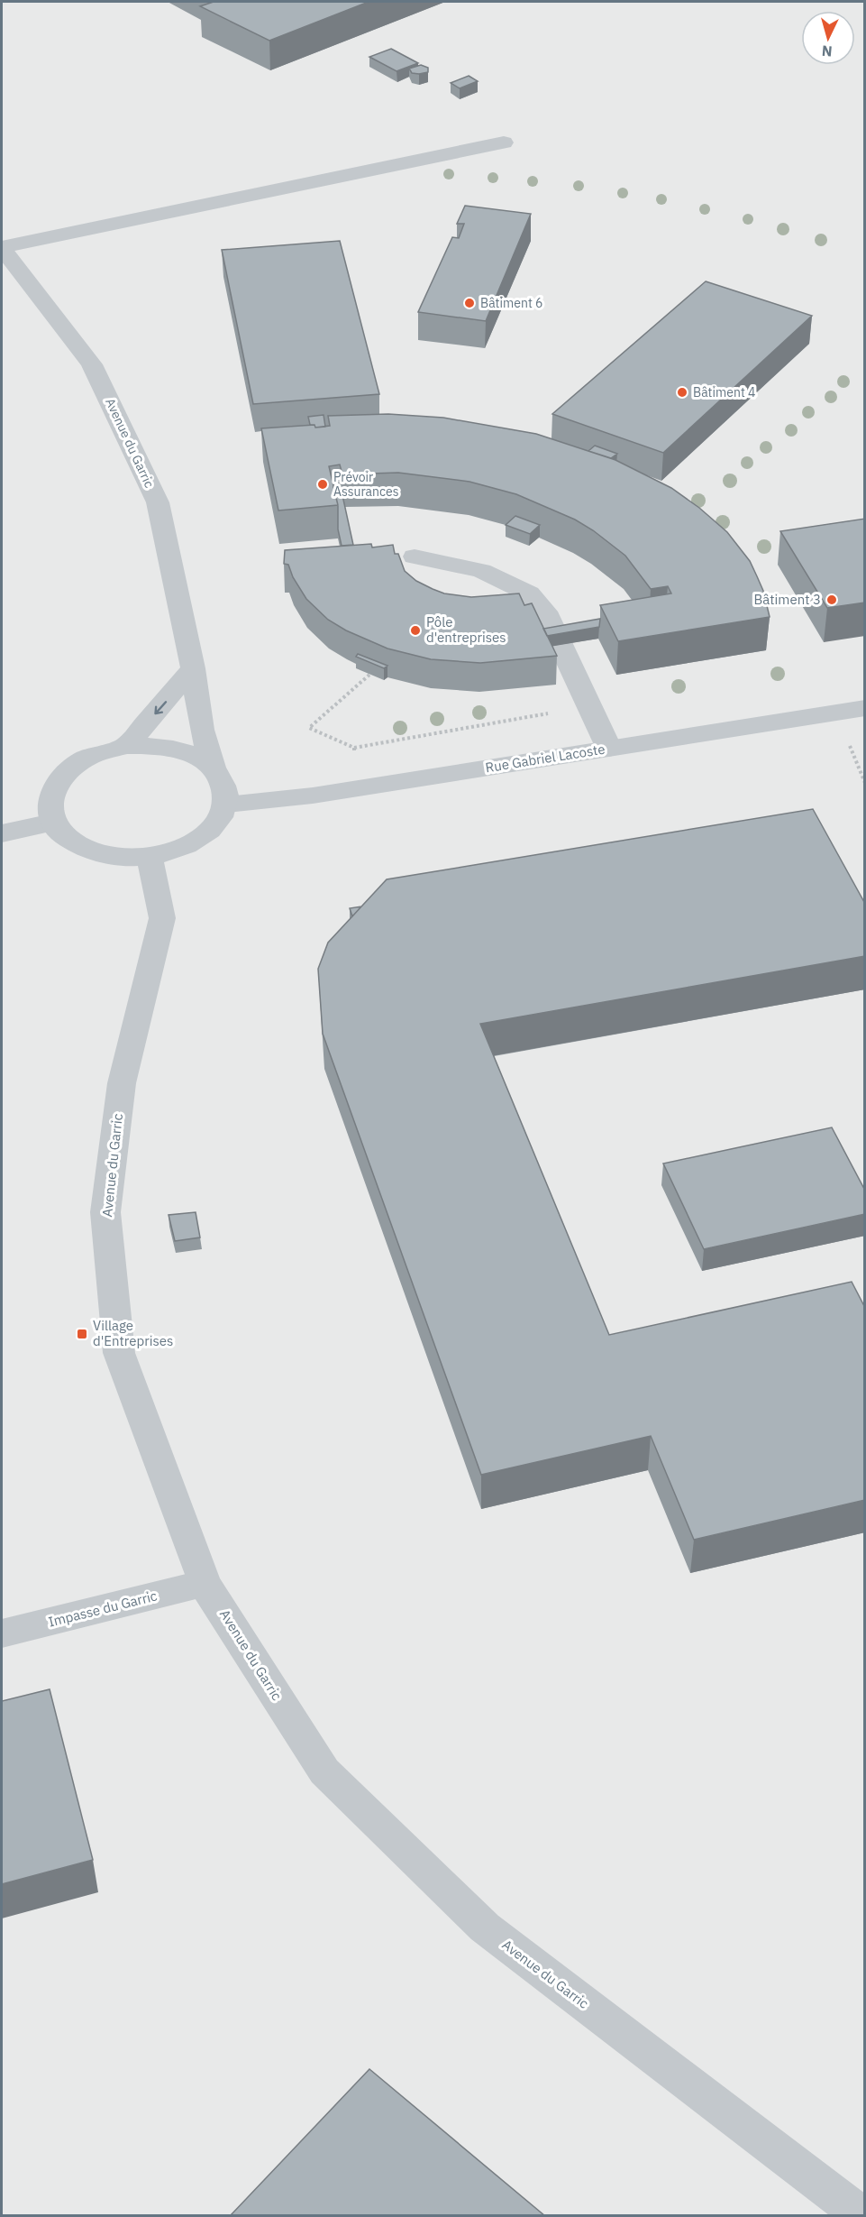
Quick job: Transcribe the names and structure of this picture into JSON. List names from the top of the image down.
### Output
{
  "streets": {
    "street": ["Avenue du Garric", "Rue Gabriel Lacoste", "Impasse du Garric"]
  },
  "crossings": [
    ["Avenue du Garric", "Rue Gabriel Lacoste"],
    ["Avenue du Garric", "Impasse du Garric"]
  ],
  "places": {
    "other": [
      "Bâtiment 6",
      "Bâtiment 4",
      "Prévoir Assurances",
      "Bâtiment 3",
      "Pôle d'entreprises"
    ],
    "transit": ["Village d'Entreprises"]
  },
  "north": "bottom"
}
